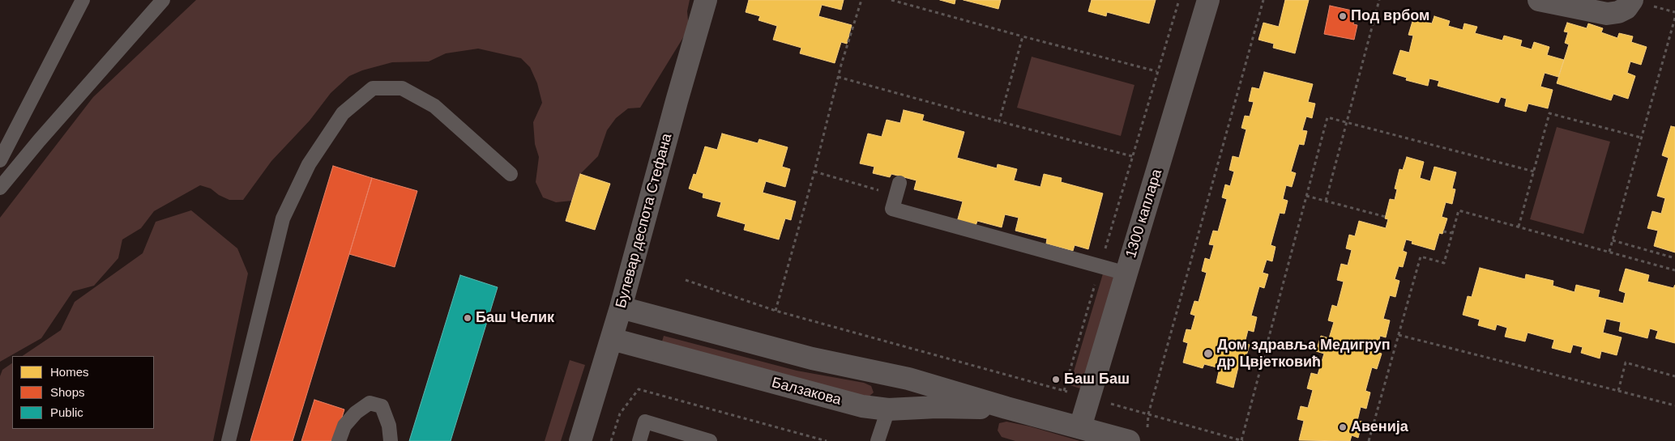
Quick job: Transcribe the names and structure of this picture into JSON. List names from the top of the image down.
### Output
{
  "streets": {
    "street": ["1300 каплара", "Булевар деспота Стефана", "Балзакова"]
  },
  "crossings": [
    ["1300 каплара", "Балзакова"],
    ["Булевар деспота Стефана", "Балзакова"]
  ],
  "places": [
    "Под врбом",
    "Баш Челик",
    "Дом здравља Медигруп др Цвјетковић",
    "Баш Баш",
    "Авенија"
  ],
  "legend": ["Homes", "Shops", "Public"]
}
